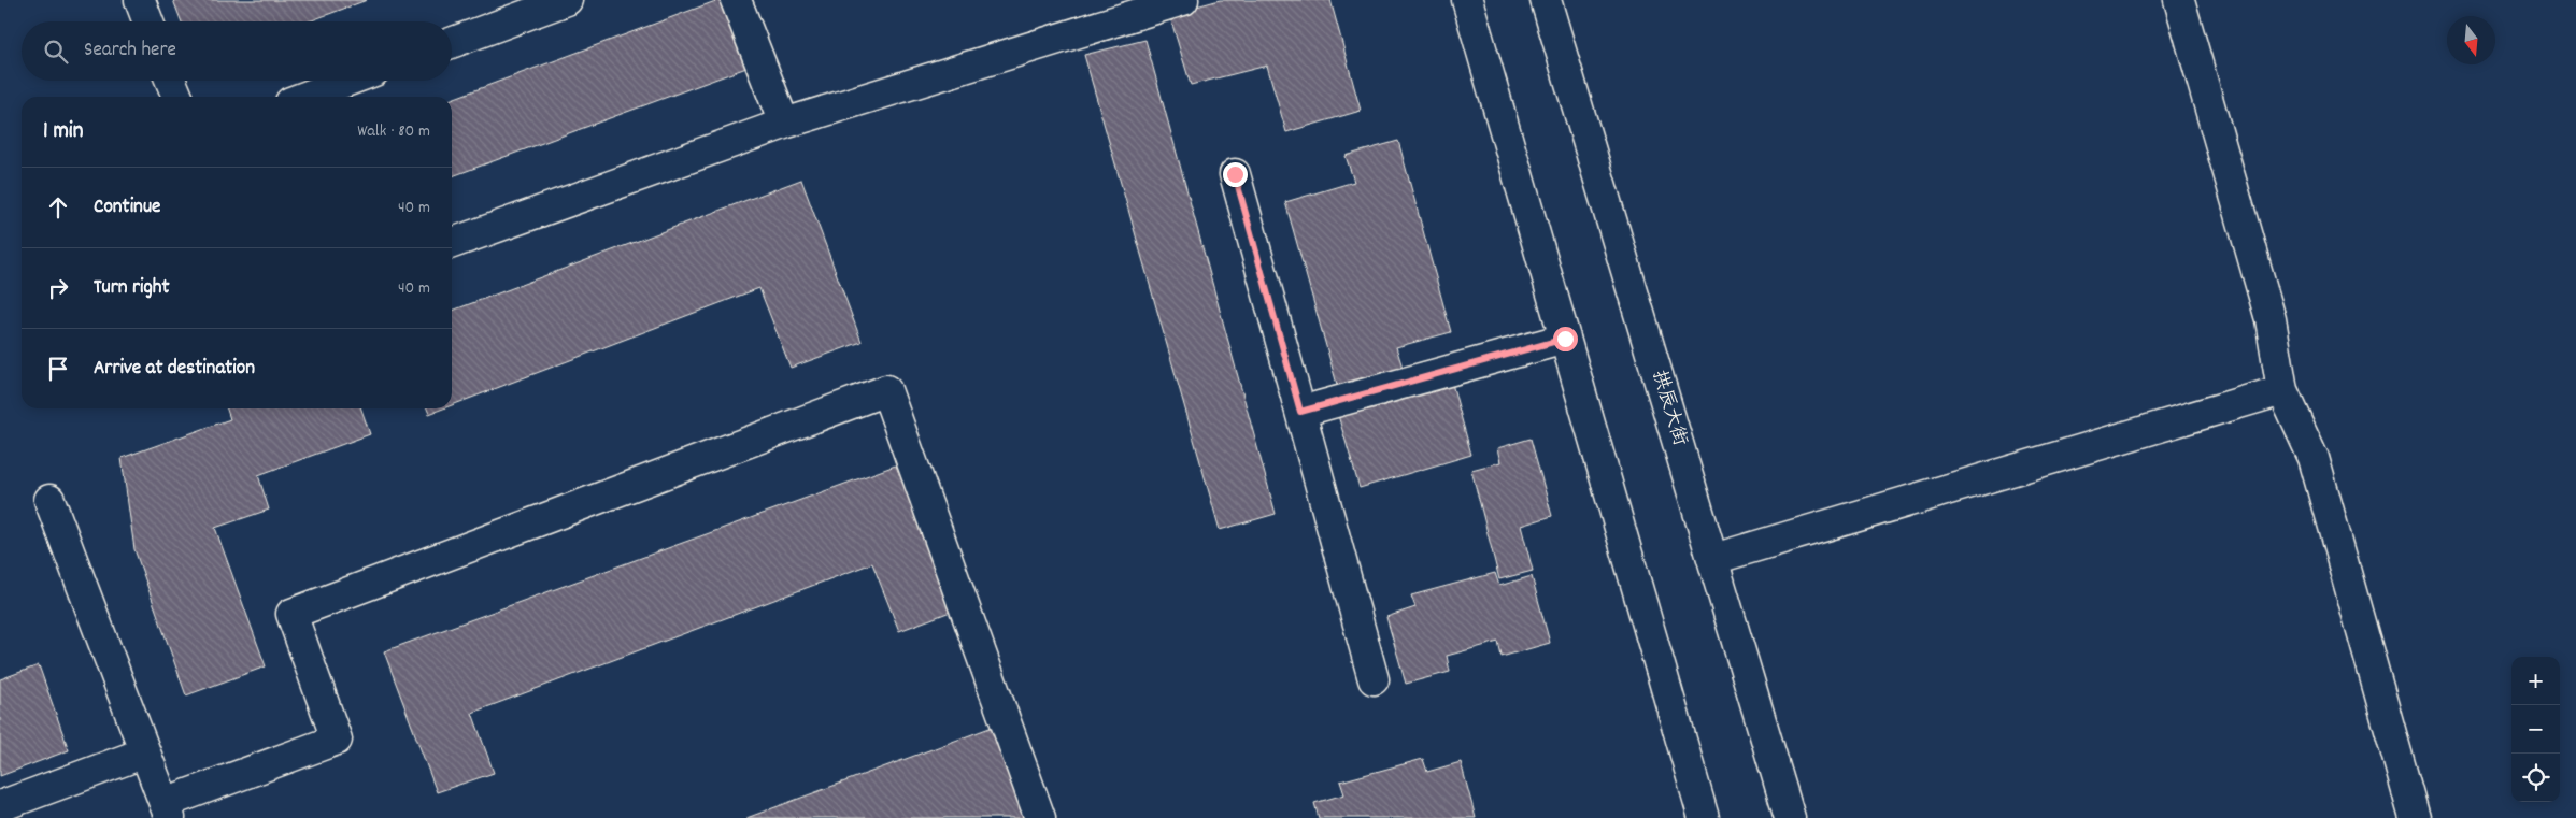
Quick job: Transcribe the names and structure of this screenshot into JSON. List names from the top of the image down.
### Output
{
  "streets": {
    "street": ["拱辰大街"]
  },
  "north": "bottom",
  "page": {
    "search": "Search here",
    "heading": ["1 min", "Walk · 80 m"],
    "list": [
      ["Continue", "40 m"],
      ["Turn right", "40 m"],
      "Arrive at destination"
    ],
    "map_buttons": ["+", "−"]
  }
}
